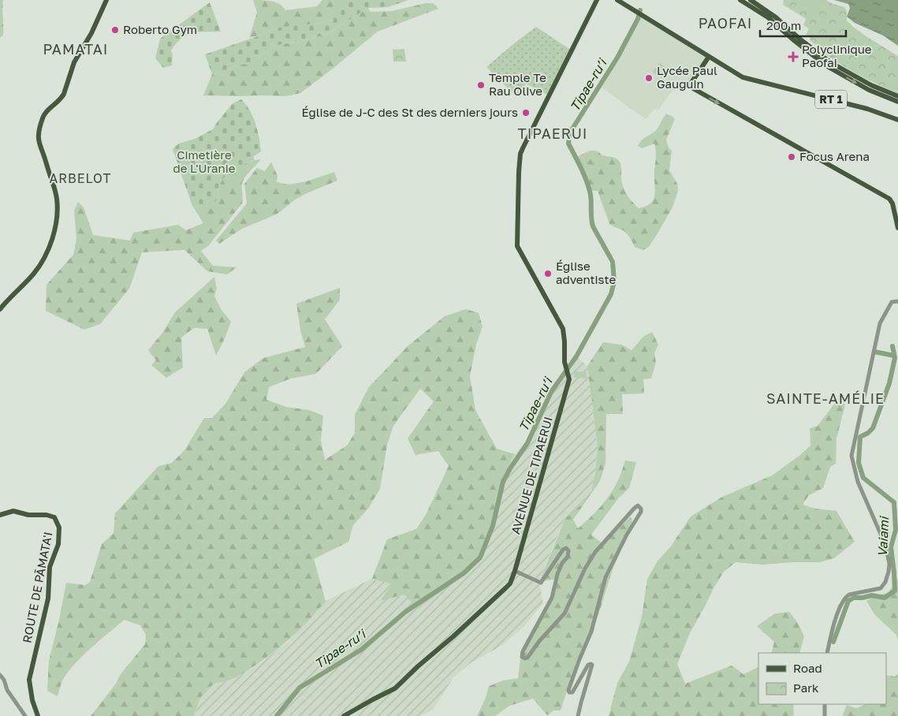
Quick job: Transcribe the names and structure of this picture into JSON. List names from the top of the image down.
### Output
{
  "streets": {
    "main road": ["RT 1", "AVENUE DE TIPAERUI", "ROUTE DE PĀMATA'I"]
  },
  "districts": [
    "PAOFAI",
    "PAMATAI",
    "TIPAERUI",
    "ARBELOT",
    "SAINTE-AMÉLIE"
  ],
  "water": ["Tipae-ru’i", "Vaiami"],
  "parks": ["Cimetière de L'Uranie"],
  "places": {
    "other": [
      "Roberto Gym",
      "Lycée Paul Gauguin",
      "Temple Te Rau Olive",
      "Église de J-C des St des derniers jours",
      "Focus Arena",
      "Église adventiste"
    ],
    "health": ["Polyclinique Paofai"]
  },
  "legend": ["Road", "Park"],
  "scale_bar": "200 m"
}
